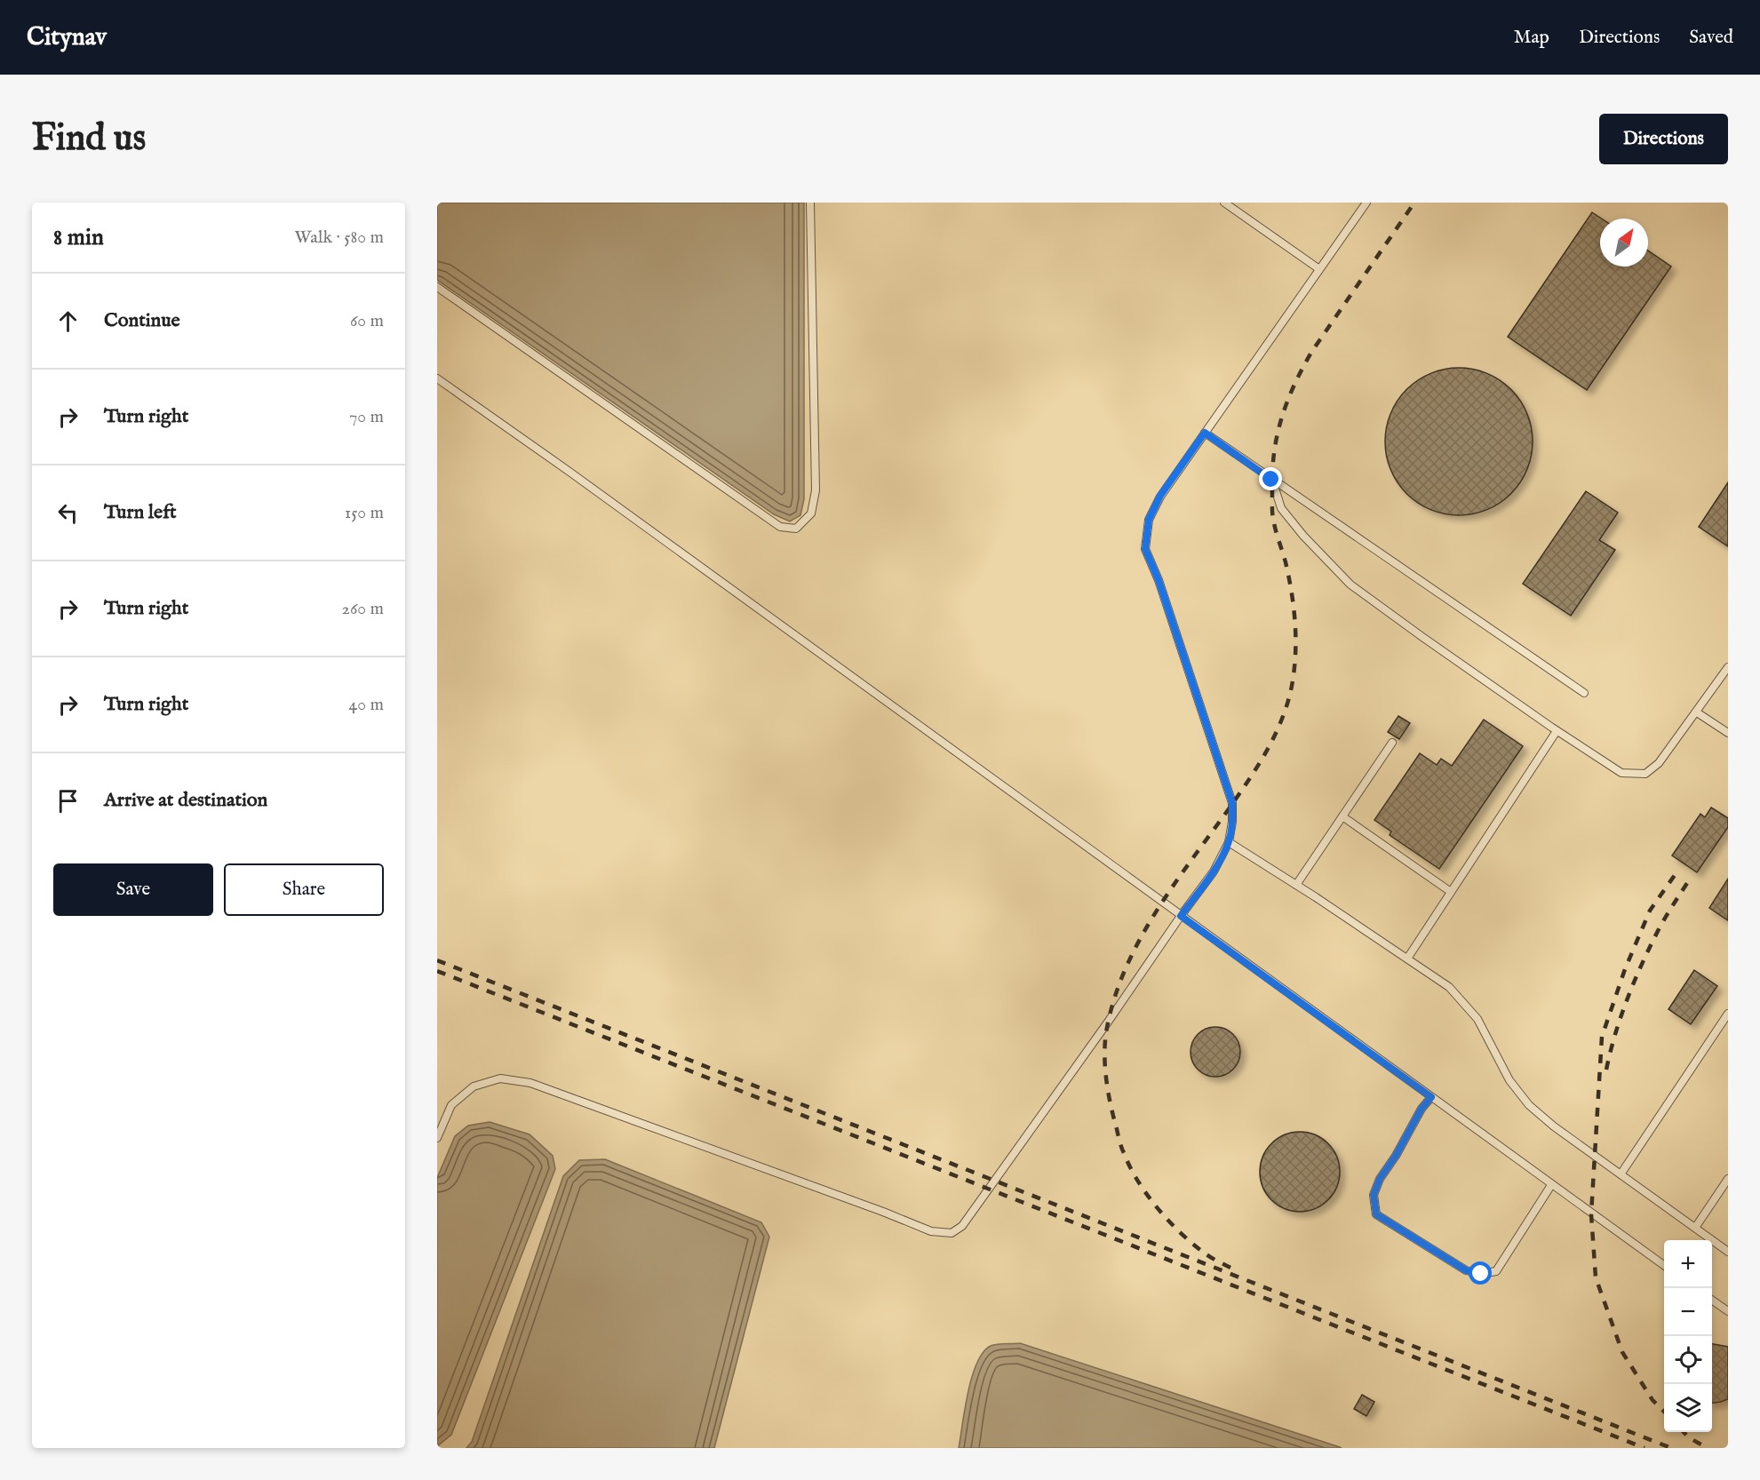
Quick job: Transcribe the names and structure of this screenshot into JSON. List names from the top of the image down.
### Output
{
  "north": "top right",
  "page": {
    "header": "Citynav",
    "nav": ["Map", "Directions", "Saved"],
    "buttons": [
      "Directions",
      ["Save", "Share"]
    ],
    "title": "Find us",
    "heading": ["8 min", "Walk · 580 m"],
    "list": [
      ["Continue", "60 m"],
      ["Turn right", "70 m"],
      ["Turn left", "150 m"],
      ["Turn right", "260 m"],
      ["Turn right", "40 m"],
      "Arrive at destination"
    ],
    "map_buttons": ["+", "−"]
  }
}
